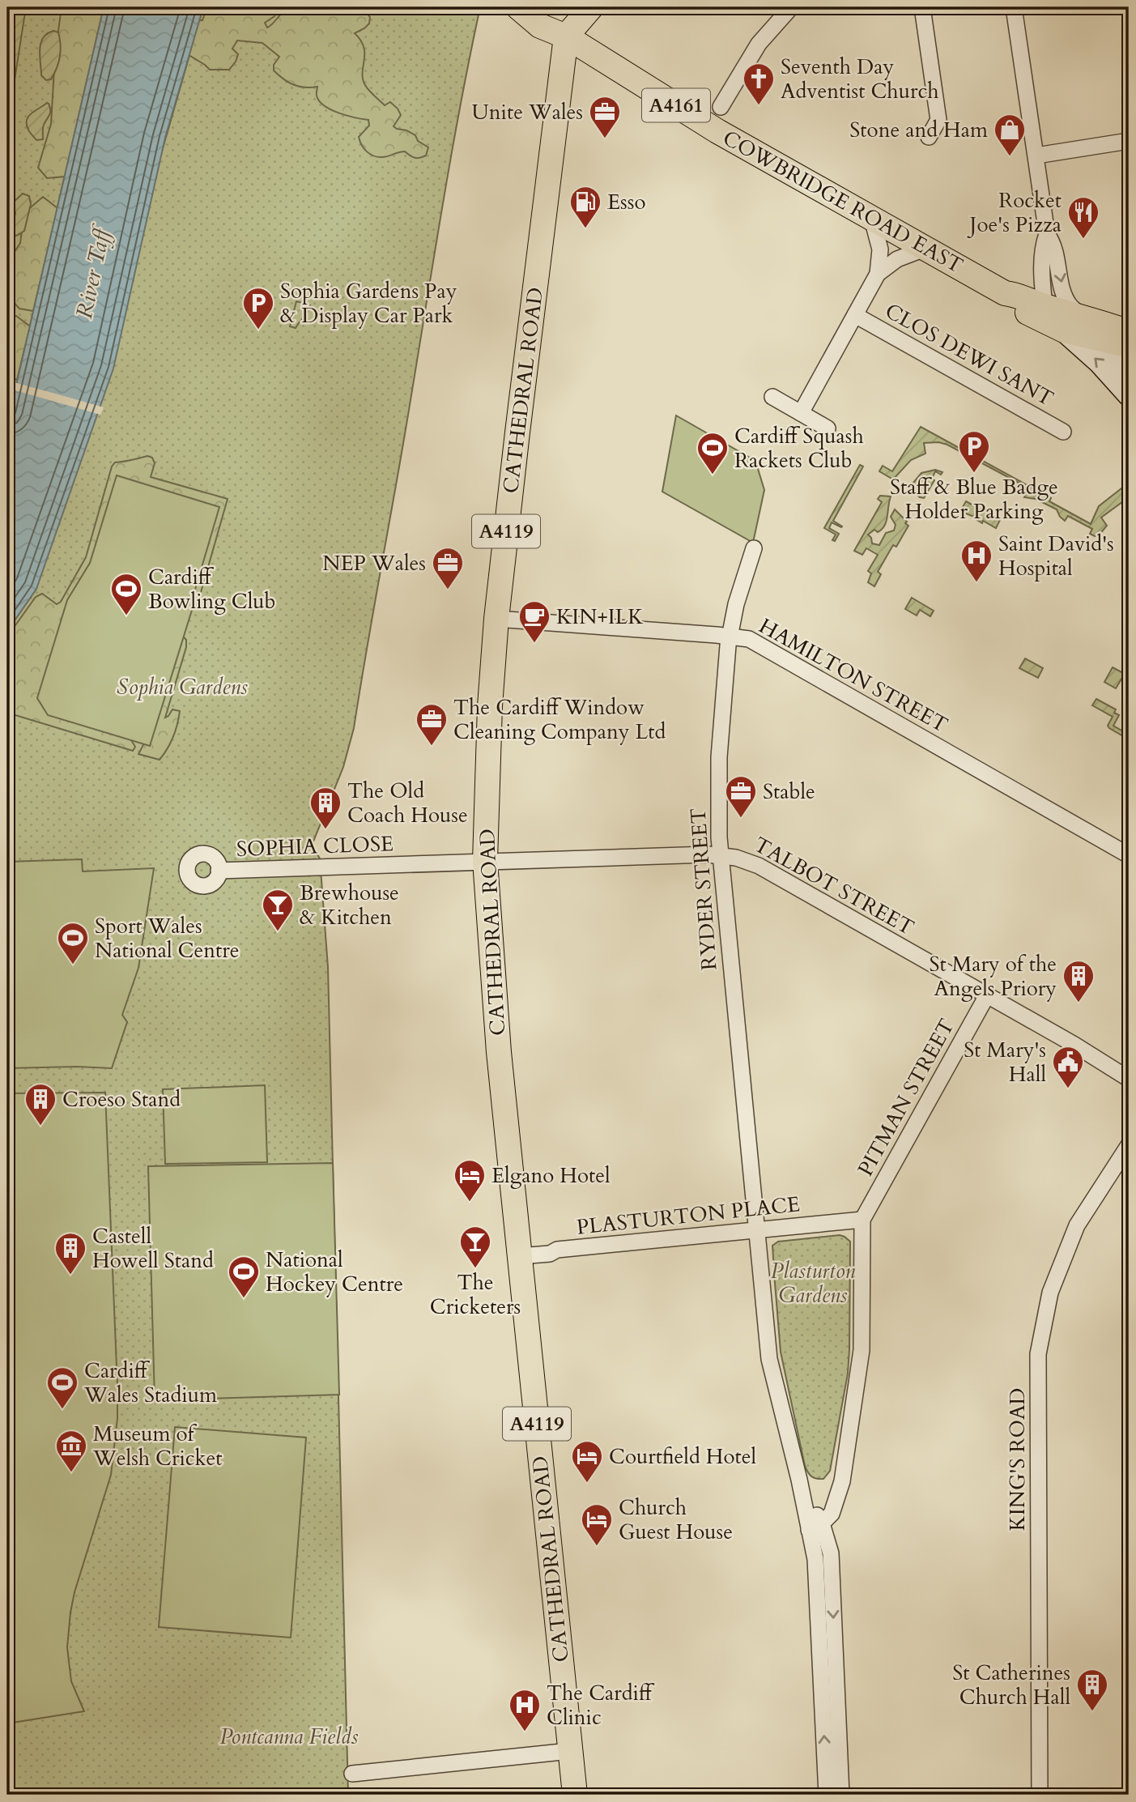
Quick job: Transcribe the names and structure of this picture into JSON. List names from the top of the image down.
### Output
{
  "streets": {
    "main road": [
      "A4161",
      "COWBRIDGE ROAD EAST",
      "CATHEDRAL ROAD",
      "A4119"
    ],
    "street": [
      "CLOS DEWI SANT",
      "HAMILTON STREET",
      "SOPHIA CLOSE",
      "TALBOT STREET",
      "RYDER STREET",
      "PITMAN STREET",
      "PLASTURTON PLACE",
      "KING'S ROAD"
    ]
  },
  "crossings": [
    ["A4161", "COWBRIDGE ROAD EAST"],
    ["COWBRIDGE ROAD EAST", "CLOS DEWI SANT"],
    ["COWBRIDGE ROAD EAST", "CATHEDRAL ROAD"],
    ["CATHEDRAL ROAD", "HAMILTON STREET"],
    ["CATHEDRAL ROAD", "SOPHIA CLOSE"],
    ["CATHEDRAL ROAD", "TALBOT STREET"],
    ["CATHEDRAL ROAD", "PLASTURTON PLACE"],
    ["HAMILTON STREET", "RYDER STREET"],
    ["SOPHIA CLOSE", "TALBOT STREET"],
    ["TALBOT STREET", "RYDER STREET"],
    ["TALBOT STREET", "PITMAN STREET"],
    ["RYDER STREET", "PLASTURTON PLACE"],
    ["PITMAN STREET", "PLASTURTON PLACE"]
  ],
  "water": ["River Taff"],
  "parks": ["Sophia Gardens", "Plasturton Gardens", "Pontcanna Fields"],
  "places": {
    "church": ["Seventh Day Adventist Church"],
    "office": [
      "Unite Wales",
      "NEP Wales",
      "The Cardiff Window Cleaning Company Ltd",
      "Stable"
    ],
    "shop": ["Stone and Ham"],
    "fuel station": ["Esso"],
    "restaurant": ["Rocket Joe's Pizza"],
    "parking": ["Sophia Gardens Pay & Display Car Park", "Staff & Blue Badge Holder Parking"],
    "sports": [
      "Cardiff Squash Rackets Club",
      "Cardiff Bowling Club",
      "Sport Wales National Centre",
      "National Hockey Centre",
      "Cardiff Wales Stadium"
    ],
    "hospital": ["Saint David's Hospital", "The Cardiff Clinic"],
    "cafe": ["KIN+ILK"],
    "building": [
      "The Old Coach House",
      "St Mary of the Angels Priory",
      "Croeso Stand",
      "Castell Howell Stand",
      "St Catherines Church Hall"
    ],
    "bar": ["Brewhouse & Kitchen", "The Cricketers"],
    "public building": ["St Mary's Hall"],
    "hotel": ["Elgano Hotel", "Courtfield Hotel", "Church Guest House"],
    "museum": ["Museum of Welsh Cricket"]
  }
}
